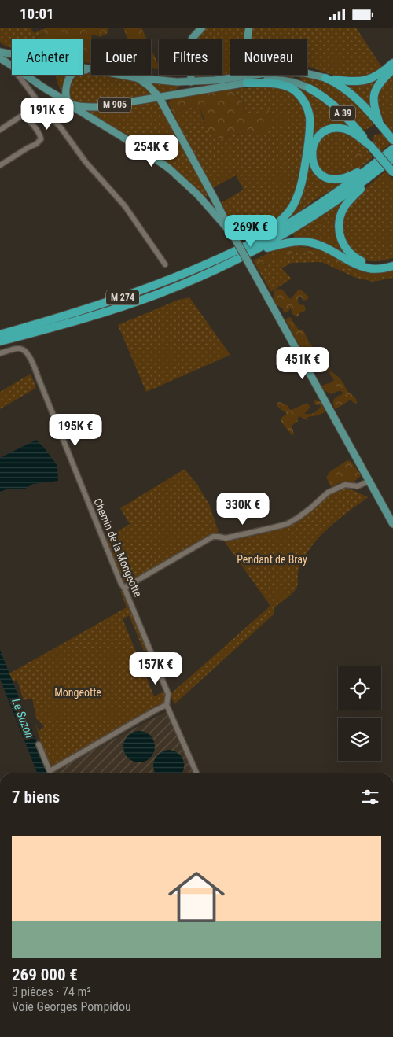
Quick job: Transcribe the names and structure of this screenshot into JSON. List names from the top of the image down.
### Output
{
  "streets": {
    "highway": ["A 39", "M 274"],
    "main road": ["M 905"],
    "street": ["Chemin de la Mongeotte"]
  },
  "crossings": [
    ["M 905", "A 39"]
  ],
  "water": ["Le Suzon"],
  "parks": ["Pendant de Bray", "Mongeotte"],
  "page": {
    "status": "10:01",
    "chip": [
      "Acheter",
      "Louer",
      "Filtres",
      "Nouveau"
    ],
    "price": [
      "191K €",
      "254K €",
      "269K €",
      "451K €",
      "195K €",
      "330K €",
      "157K €"
    ],
    "heading": "7 biens",
    "list": [
      {
        "name": "269 000 €",
        "note": "3 pièces · 74 m² · Voie Georges Pompidou"
      }
    ]
  }
}
